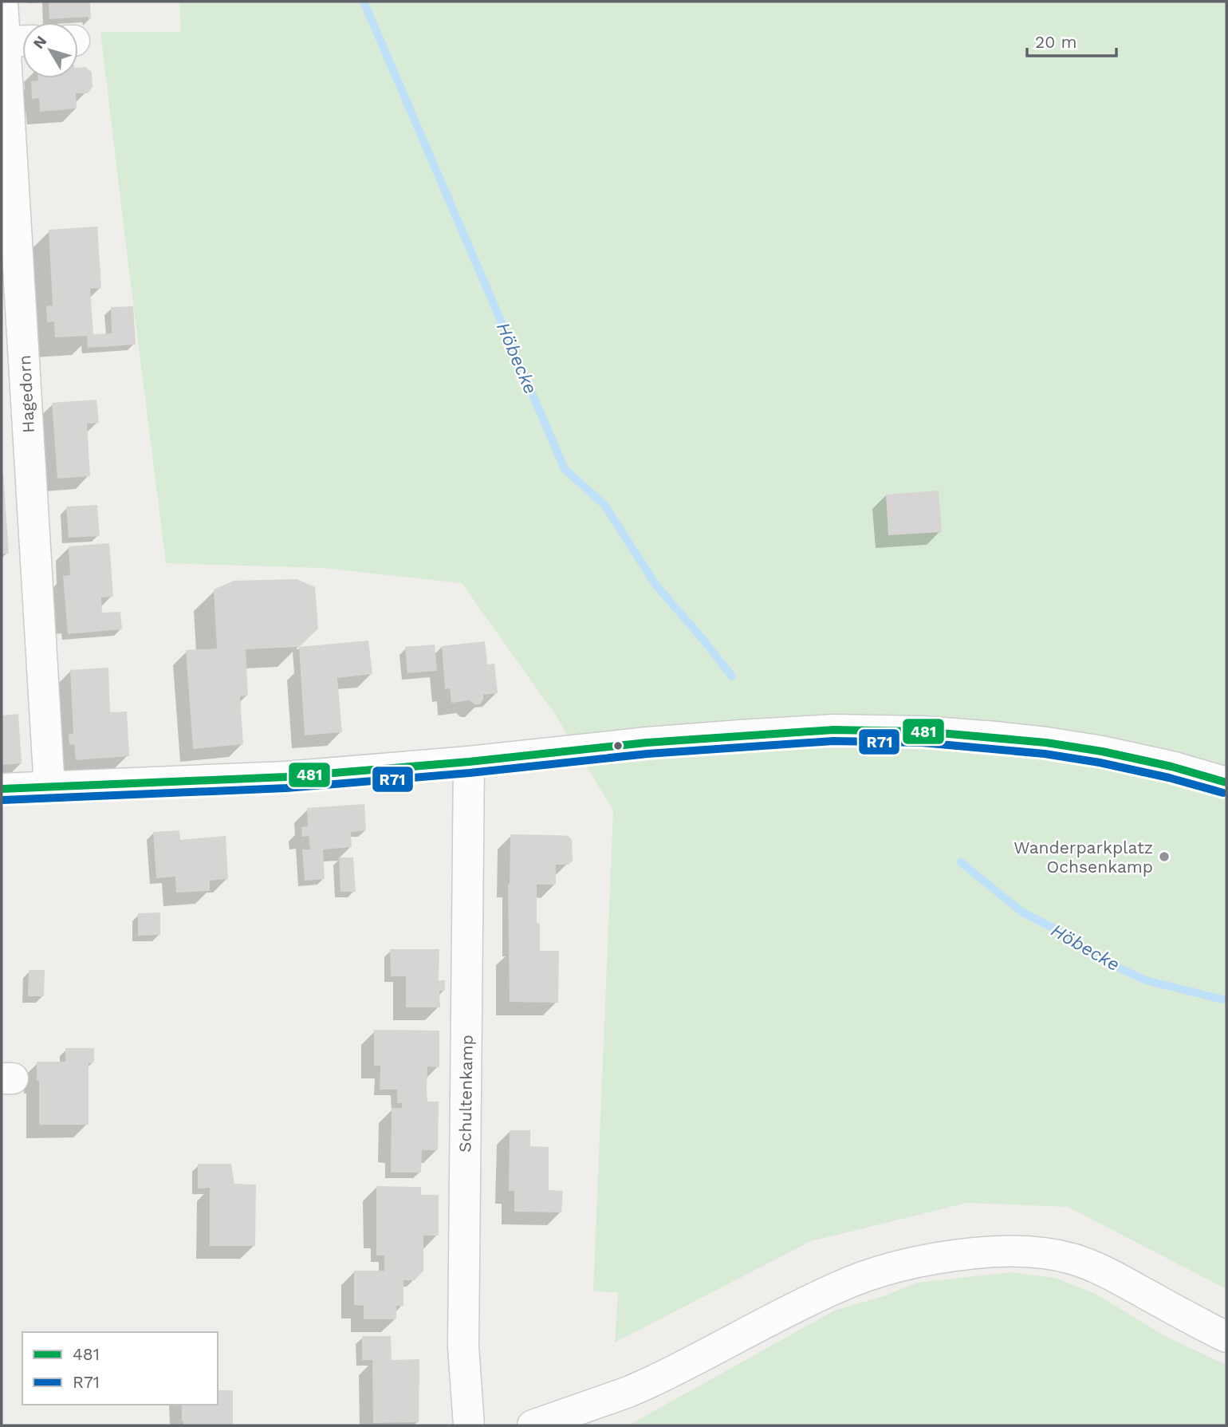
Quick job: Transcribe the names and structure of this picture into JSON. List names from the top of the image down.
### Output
{
  "streets": {
    "street": ["Hagedorn", "Schultenkamp"]
  },
  "water": ["Höbecke"],
  "places": ["Wanderparkplatz Ochsenkamp"],
  "lines": ["transit line 481", "transit line R71"],
  "legend": ["481", "R71"],
  "scale_bar": "20 m",
  "north": "top left"
}
